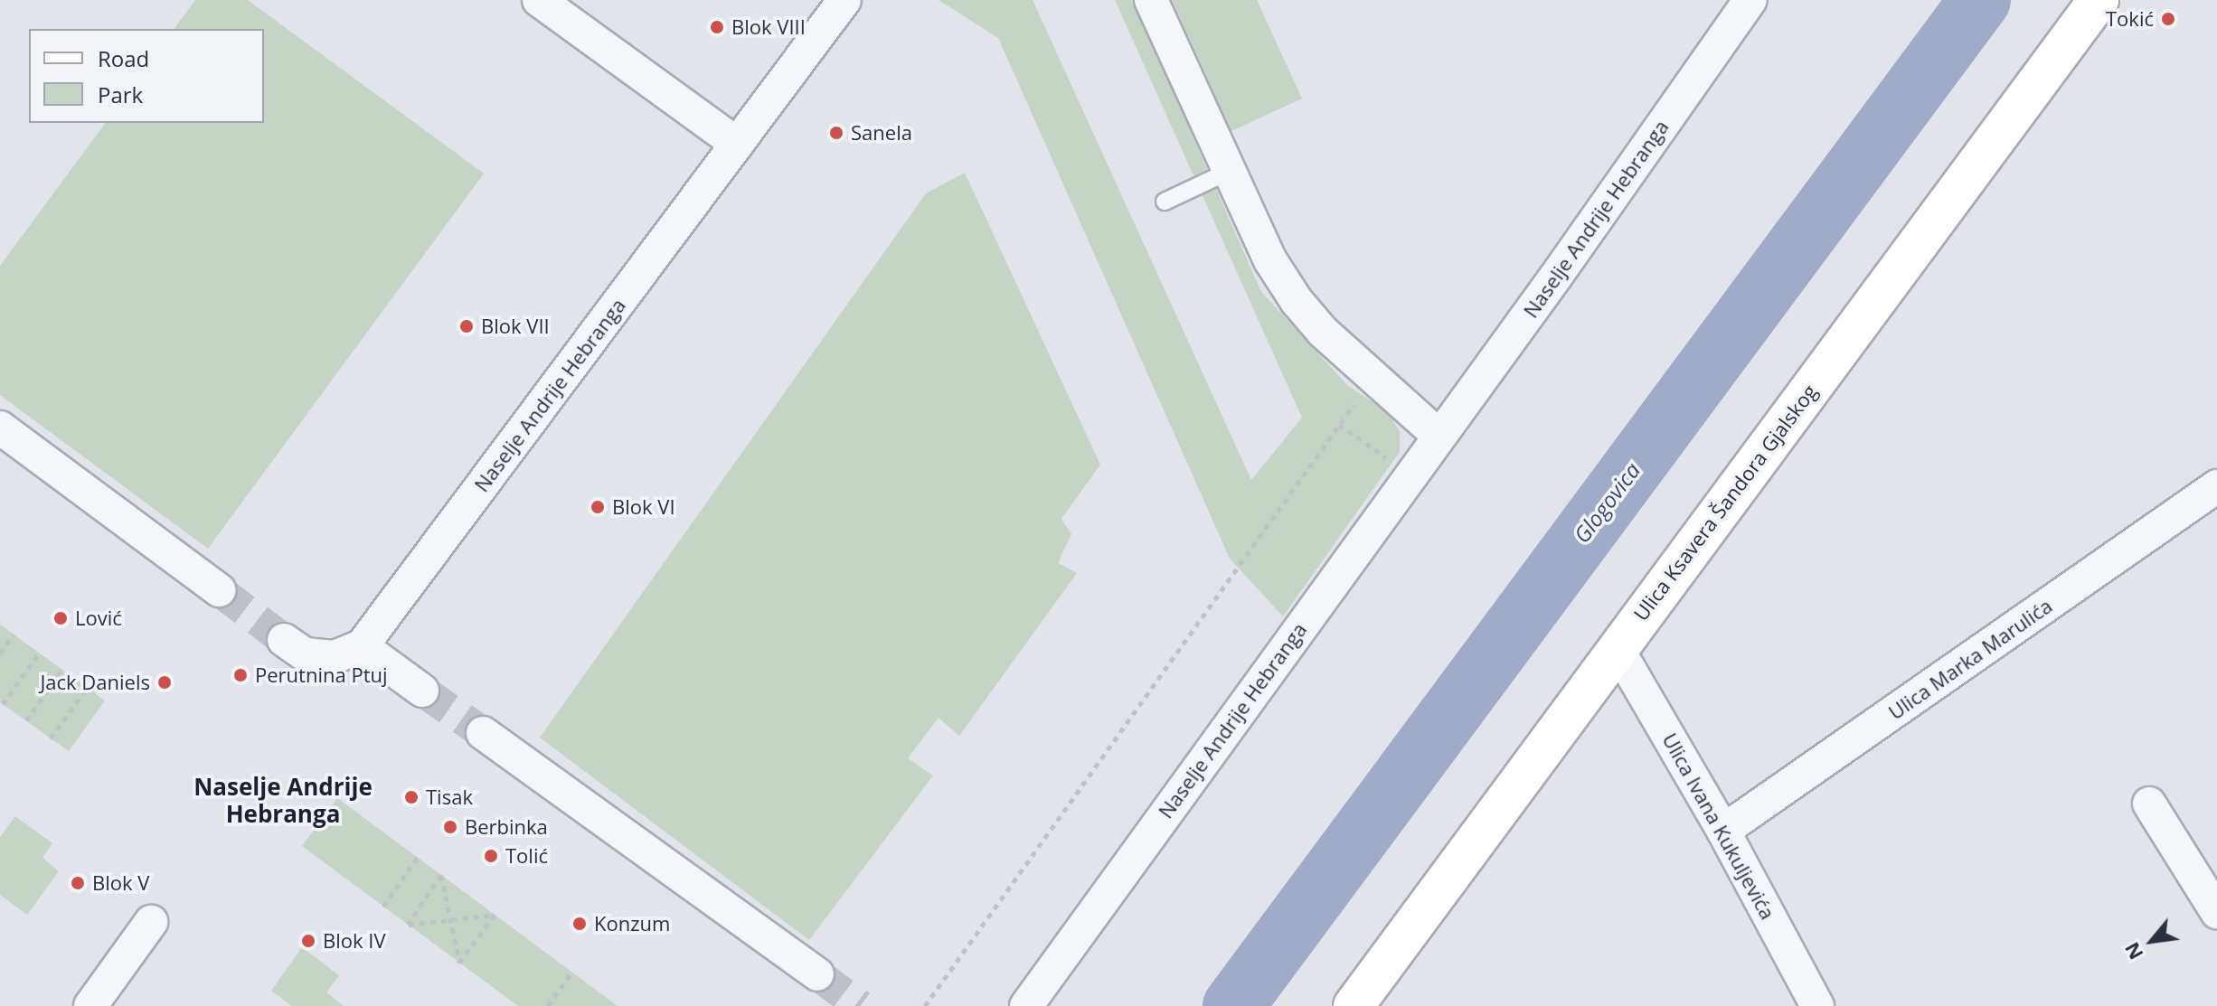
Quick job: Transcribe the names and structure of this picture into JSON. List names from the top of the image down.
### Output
{
  "streets": {
    "main road": ["Ulica Ksavera Šandora Gjalskog"],
    "street": ["Naselje Andrije Hebranga", "Ulica Marka Marulića", "Ulica Ivana Kukuljevića"]
  },
  "crossings": [
    ["Ulica Ksavera Šandora Gjalskog", "Ulica Ivana Kukuljevića"],
    ["Ulica Marka Marulića", "Ulica Ivana Kukuljevića"]
  ],
  "districts": ["Naselje Andrije Hebranga"],
  "water": ["Glogovica"],
  "places": [
    "Tokić",
    "Blok VIII",
    "Sanela",
    "Blok VII",
    "Blok VI",
    "Lović",
    "Perutnina Ptuj",
    "Jack Daniels",
    "Tisak",
    "Berbinka",
    "Tolić",
    "Blok V",
    "Konzum",
    "Blok IV"
  ],
  "legend": ["Road", "Park"],
  "north": "bottom left"
}
